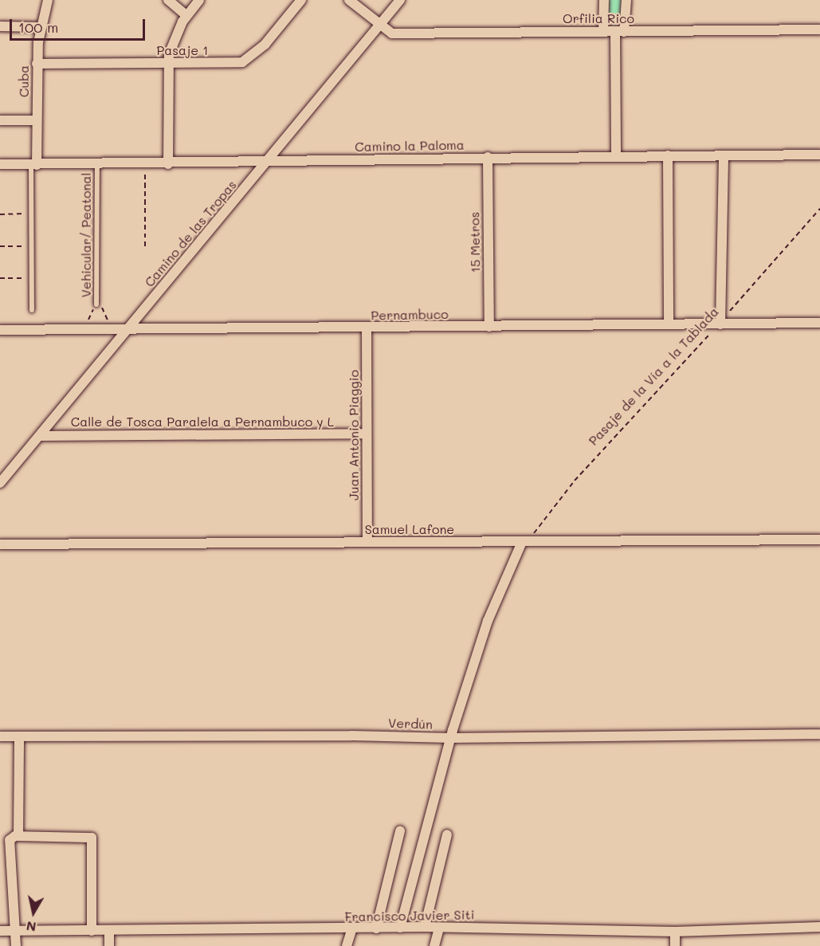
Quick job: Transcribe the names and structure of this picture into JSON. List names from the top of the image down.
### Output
{
  "streets": {
    "street": [
      "Orfilia Rico",
      "Pasaje 1",
      "Cuba",
      "Camino la Paloma",
      "Camino de las Tropas",
      "15 Metros",
      "Pernambuco",
      "Calle de Tosca Paralela a Pernambuco y L",
      "Juan Antonio Piaggio",
      "Samuel Lafone",
      "Verdún",
      "Francisco Javier Siti"
    ],
    "lane": ["Vehicular/ Peatonal"],
    "path": ["Pasaje de la Vía a la Tablada"]
  },
  "crossings": [
    ["Orfilia Rico", "Camino de las Tropas"],
    ["Pasaje 1", "Cuba"],
    ["Cuba", "Camino la Paloma"],
    ["Camino la Paloma", "Camino de las Tropas"],
    ["Camino la Paloma", "Vehicular/ Peatonal"],
    ["Camino la Paloma", "15 Metros"],
    ["Camino de las Tropas", "Pernambuco"],
    ["Camino de las Tropas", "Calle de Tosca Paralela a Pernambuco y L"],
    ["Vehicular/ Peatonal", "Pernambuco"],
    ["15 Metros", "Pernambuco"],
    ["Pernambuco", "Pasaje de la Vía a la Tablada"],
    ["Pernambuco", "Juan Antonio Piaggio"],
    ["Pasaje de la Vía a la Tablada", "Samuel Lafone"],
    ["Calle de Tosca Paralela a Pernambuco y L", "Juan Antonio Piaggio"],
    ["Juan Antonio Piaggio", "Samuel Lafone"]
  ],
  "scale_bar": "100 m",
  "north": "bottom"
}
